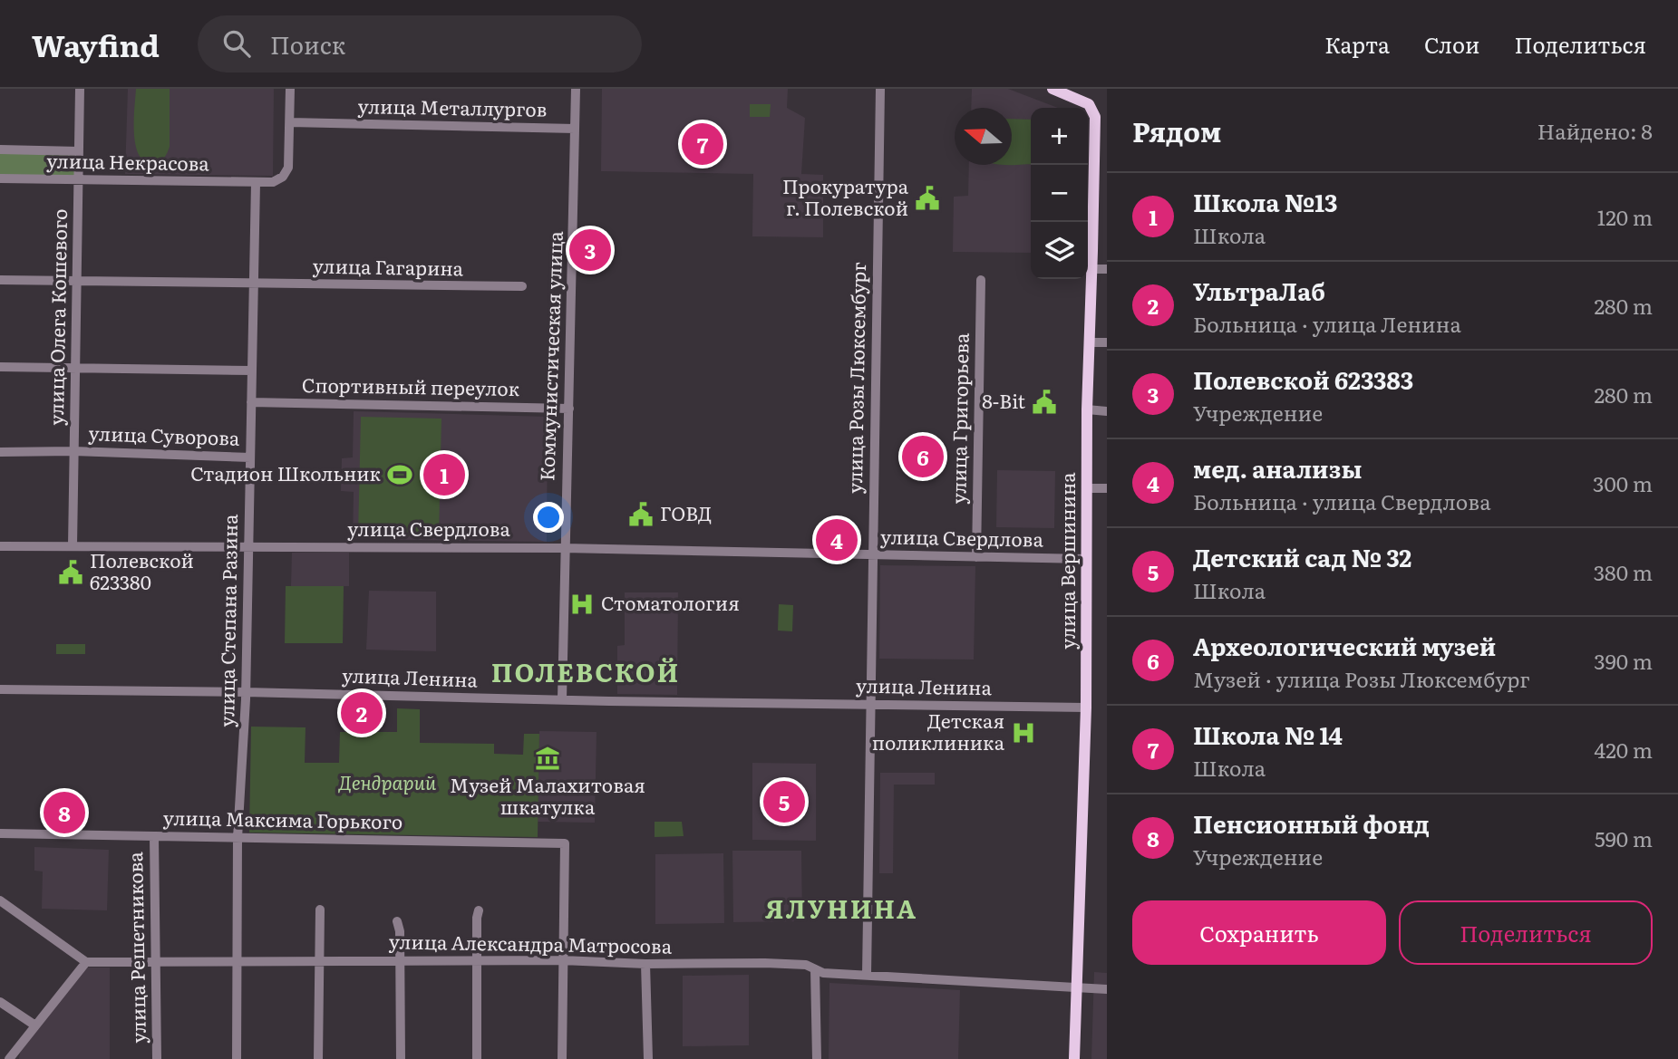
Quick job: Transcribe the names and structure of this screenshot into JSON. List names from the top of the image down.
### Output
{
  "streets": {
    "main road": ["улица Вершинина"],
    "street": [
      "улица Металлургов",
      "улица Некрасова",
      "улица Гагарина",
      "улица Олега Кошевого",
      "Коммунистическая улица",
      "улица Розы Люксембург",
      "Спортивный переулок",
      "улица Григорьева",
      "улица Суворова",
      "улица Свердлова",
      "улица Степана Разина",
      "улица Ленина",
      "улица Максима Горького",
      "улица Александра Матросова",
      "улица Решетникова"
    ]
  },
  "crossings": [
    ["улица Металлургов", "улица Некрасова"],
    ["улица Металлургов", "Коммунистическая улица"],
    ["улица Некрасова", "улица Олега Кошевого"],
    ["улица Некрасова", "улица Степана Разина"],
    ["улица Гагарина", "улица Олега Кошевого"],
    ["улица Гагарина", "улица Степана Разина"],
    ["улица Олега Кошевого", "улица Суворова"],
    ["улица Олега Кошевого", "улица Свердлова"],
    ["Коммунистическая улица", "Спортивный переулок"],
    ["Коммунистическая улица", "улица Свердлова"],
    ["Коммунистическая улица", "улица Ленина"],
    ["улица Розы Люксембург", "улица Свердлова"],
    ["улица Розы Люксембург", "улица Ленина"],
    ["улица Розы Люксембург", "улица Александра Матросова"],
    ["Спортивный переулок", "улица Степана Разина"],
    ["улица Григорьева", "улица Свердлова"],
    ["улица Суворова", "улица Степана Разина"],
    ["улица Свердлова", "улица Вершинина"],
    ["улица Свердлова", "улица Степана Разина"],
    ["улица Вершинина", "улица Ленина"],
    ["улица Вершинина", "улица Александра Матросова"],
    ["улица Степана Разина", "улица Ленина"],
    ["улица Степана Разина", "улица Максима Горького"],
    ["улица Степана Разина", "улица Александра Матросова"],
    ["улица Максима Горького", "улица Александра Матросова"],
    ["улица Максима Горького", "улица Решетникова"],
    ["улица Александра Матросова", "улица Решетникова"]
  ],
  "districts": ["ПОЛЕВСКОЙ", "ЯЛУНИНА"],
  "parks": ["Дендрарий"],
  "places": {
    "public building": [
      "Прокуратура г. Полевской",
      "8-Bit",
      "ГОВД",
      "Полевской 623380"
    ],
    "sports": ["Стадион Школьник"],
    "hospital": ["Стоматология", "Детская поликлиника"],
    "museum": ["Музей Малахитовая шкатулка"]
  },
  "north": "left",
  "page": {
    "header": "Wayfind",
    "search": "Поиск",
    "nav": ["Карта", "Слои", "Поделиться"],
    "heading": ["Рядом", "Найдено: 8"],
    "map_buttons": ["+", "−"],
    "pins": [
      "7",
      "3",
      "6",
      "1",
      "4",
      "2",
      "5",
      "8"
    ],
    "list": [
      {
        "mark": "1",
        "name": "Школа №13",
        "note": "Школа",
        "value": "120 m"
      },
      {
        "mark": "2",
        "name": "УльтраЛаб",
        "note": "Больница · улица Ленина",
        "value": "280 m"
      },
      {
        "mark": "3",
        "name": "Полевской 623383",
        "note": "Учреждение",
        "value": "280 m"
      },
      {
        "mark": "4",
        "name": "мед. анализы",
        "note": "Больница · улица Свердлова",
        "value": "300 m"
      },
      {
        "mark": "5",
        "name": "Детский сад № 32",
        "note": "Школа",
        "value": "380 m"
      },
      {
        "mark": "6",
        "name": "Археологический музей",
        "note": "Музей · улица Розы Люксембург",
        "value": "390 m"
      },
      {
        "mark": "7",
        "name": "Школа № 14",
        "note": "Школа",
        "value": "420 m"
      },
      {
        "mark": "8",
        "name": "Пенсионный фонд",
        "note": "Учреждение",
        "value": "590 m"
      }
    ],
    "buttons": ["Сохранить", "Поделиться"]
  }
}
